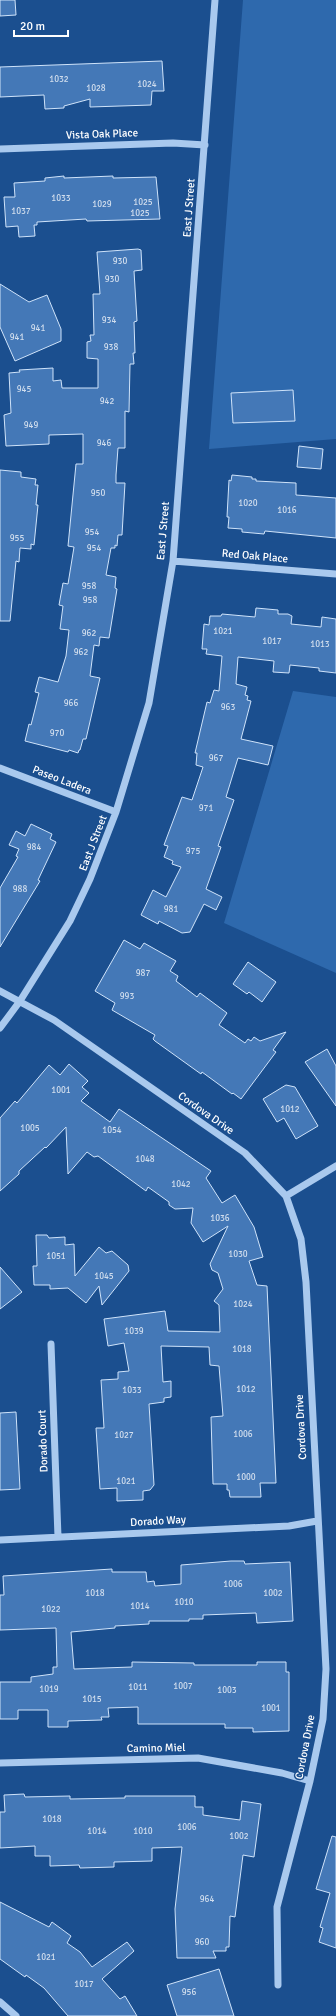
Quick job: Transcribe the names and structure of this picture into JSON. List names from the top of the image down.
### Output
{
  "streets": {
    "street": [
      "Vista Oak Place",
      "East J Street",
      "Red Oak Place",
      "Paseo Ladera",
      "Cordova Drive",
      "Dorado Court",
      "Dorado Way",
      "Camino Miel"
    ]
  },
  "crossings": [
    ["Vista Oak Place", "East J Street"],
    ["East J Street", "Red Oak Place"],
    ["East J Street", "Paseo Ladera"],
    ["East J Street", "Cordova Drive"],
    ["Cordova Drive", "Dorado Way"],
    ["Cordova Drive", "Camino Miel"],
    ["Dorado Court", "Dorado Way"]
  ],
  "house_numbers": [
    "1032",
    "1024",
    "1028",
    "1033",
    "1025",
    "1029",
    "1037",
    "1025",
    "930",
    "930",
    "934",
    "941",
    "941",
    "938",
    "945",
    "942",
    "949",
    "946",
    "950",
    "1020",
    "1016",
    "954",
    "955",
    "954",
    "958",
    "958",
    "1021",
    "962",
    "1017",
    "1013",
    "962",
    "966",
    "963",
    "970",
    "967",
    "971",
    "984",
    "975",
    "988",
    "981",
    "987",
    "993",
    "1001",
    "1012",
    "1005",
    "1054",
    "1048",
    "1042",
    "1036",
    "1030",
    "1051",
    "1045",
    "1024",
    "1039",
    "1018",
    "1012",
    "1033",
    "1006",
    "1027",
    "1000",
    "1021",
    "1006",
    "1018",
    "1002",
    "1010",
    "1014",
    "1022",
    "1007",
    "1011",
    "1019",
    "1003",
    "1015",
    "1001",
    "1018",
    "1006",
    "1014",
    "1010",
    "1002",
    "964",
    "960",
    "1021",
    "1017",
    "956"
  ],
  "scale_bar": "20 m"
}
